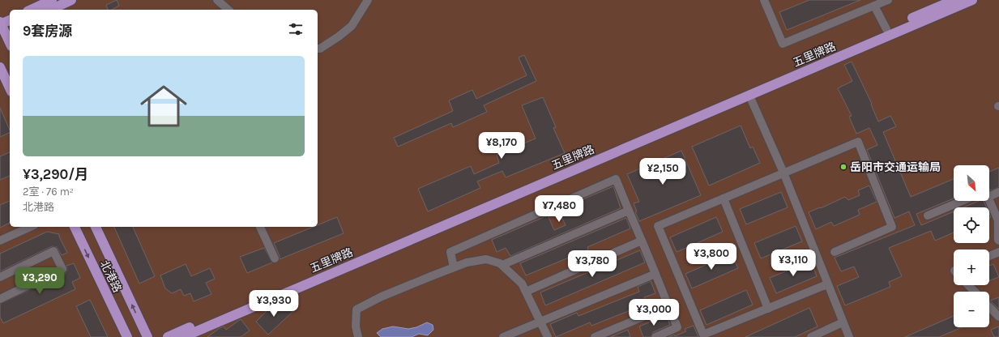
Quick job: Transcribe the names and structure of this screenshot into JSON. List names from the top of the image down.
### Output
{
  "streets": {
    "main road": ["五里牌路", "北港路"]
  },
  "places": ["岳阳市交通运输局"],
  "north": "bottom right",
  "page": {
    "heading": "9套房源",
    "list": [
      {
        "name": "¥3,290/月",
        "note": "2室 · 76 m² · 北港路"
      }
    ],
    "price": [
      "¥8,170",
      "¥2,150",
      "¥7,480",
      "¥3,800",
      "¥3,110",
      "¥3,780",
      "¥3,290",
      "¥3,930",
      "¥3,000"
    ],
    "map_buttons": ["+", "−"]
  }
}
